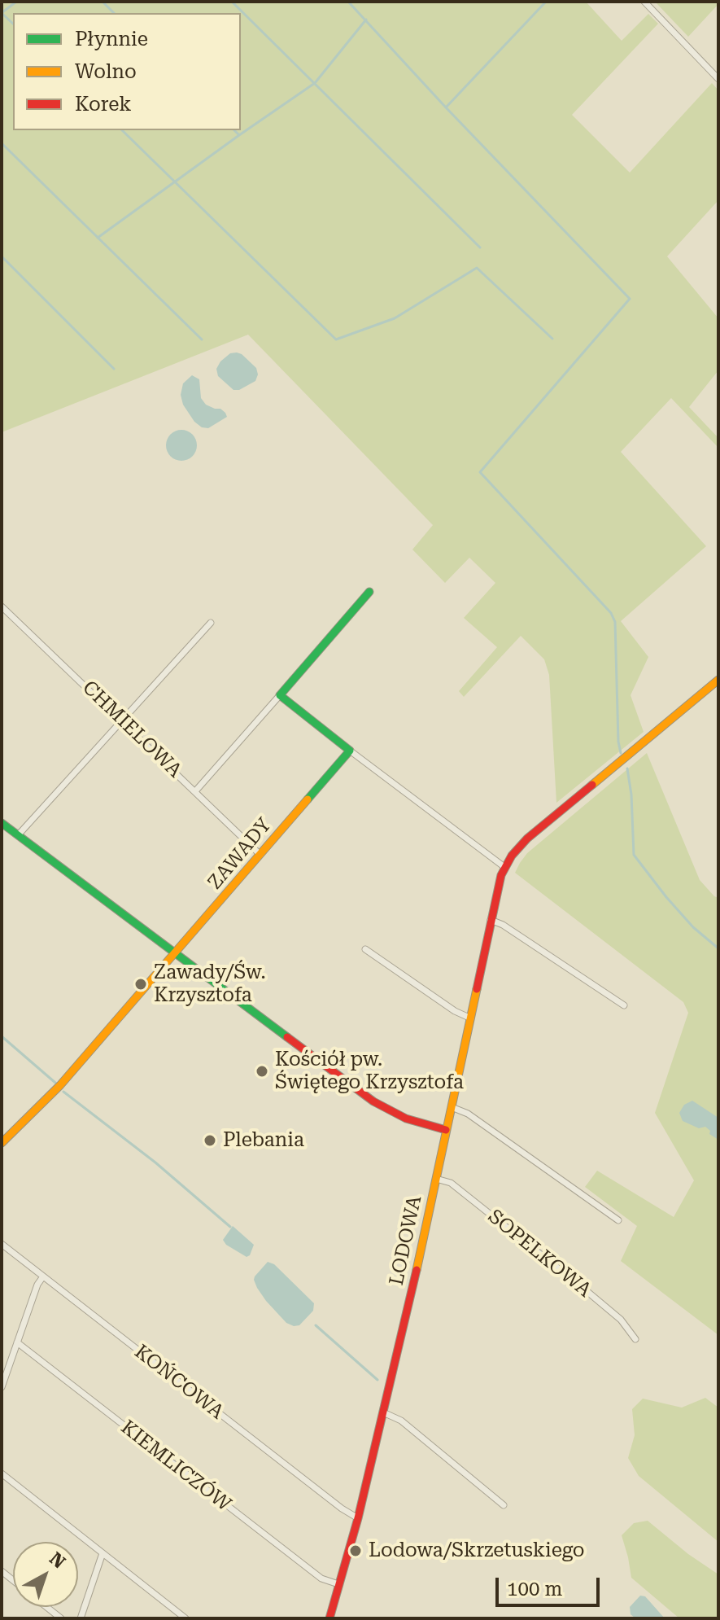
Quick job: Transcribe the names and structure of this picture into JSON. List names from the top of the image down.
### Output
{
  "streets": {
    "street": [
      "CHMIELOWA",
      "ZAWADY",
      "LODOWA",
      "SOPELKOWA",
      "KOŃCOWA",
      "KIEMLICZÓW"
    ]
  },
  "crossings": [
    ["CHMIELOWA", "ZAWADY"],
    ["LODOWA", "SOPELKOWA"],
    ["LODOWA", "KOŃCOWA"],
    ["LODOWA", "KIEMLICZÓW"]
  ],
  "places": [
    "Zawady/Św. Krzysztofa",
    "Kościół pw. Świętego Krzysztofa",
    "Plebania",
    "Lodowa/Skrzetuskiego"
  ],
  "legend": ["Płynnie", "Wolno", "Korek"],
  "scale_bar": "100 m",
  "north": "top right"
}
